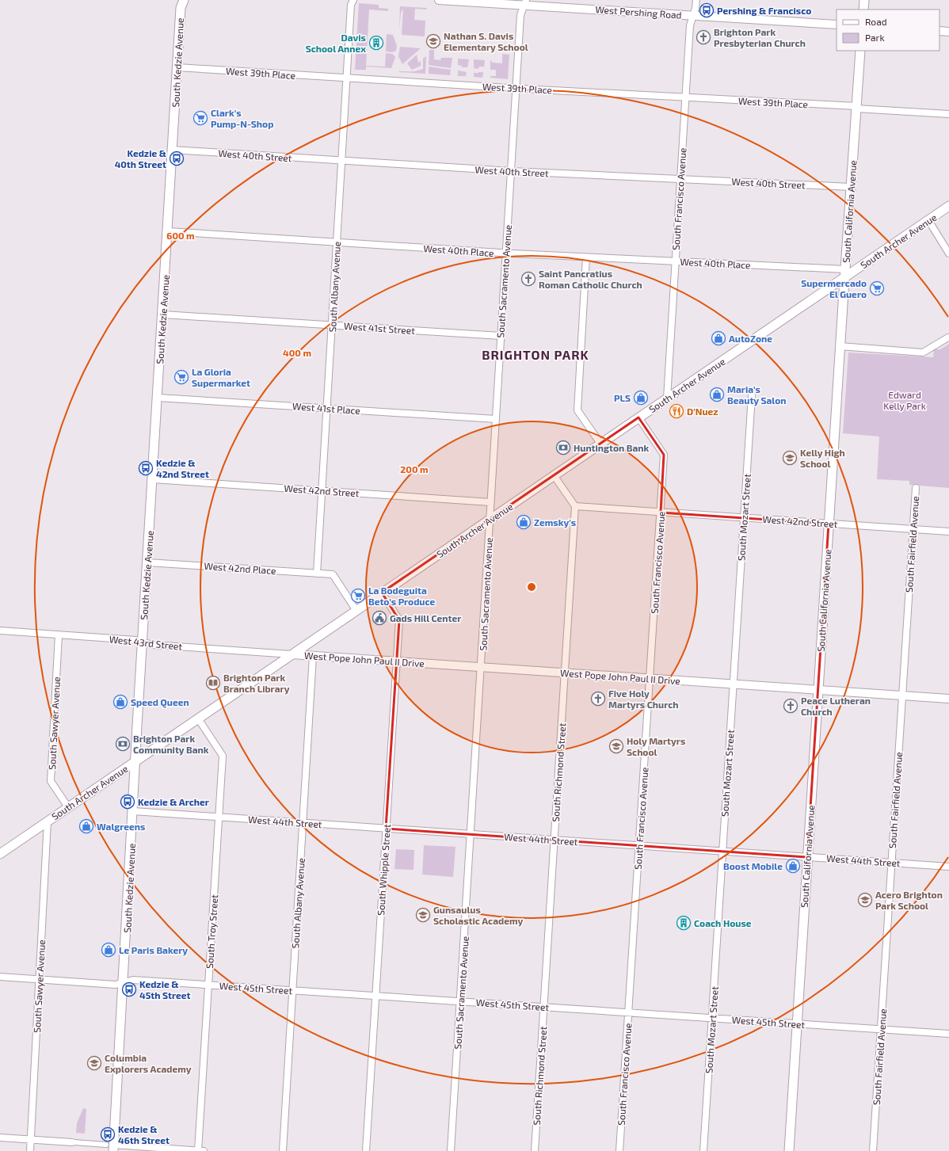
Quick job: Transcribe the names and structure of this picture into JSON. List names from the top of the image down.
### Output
{
  "streets": {
    "main road": ["South Kedzie Avenue", "South California Avenue", "South Archer Avenue"],
    "street": [
      "West Pershing Road",
      "West 39th Place",
      "West 40th Street",
      "South Francisco Avenue",
      "West 40th Place",
      "South Sacramento Avenue",
      "South Albany Avenue",
      "West 41st Street",
      "West 41st Place",
      "West 42nd Street",
      "South Mozart Street",
      "South Fairfield Avenue",
      "West 42nd Place",
      "West 43rd Street",
      "West Pope John Paul II Drive",
      "South Sawyer Avenue",
      "South Richmond Street",
      "West 44th Street",
      "South Whipple Street",
      "South Troy Street",
      "West 45th Street"
    ]
  },
  "crossings": [
    ["West Pershing Road", "South Francisco Avenue"],
    ["West Pershing Road", "South Sacramento Avenue"],
    ["South Kedzie Avenue", "West 39th Place"],
    ["South Kedzie Avenue", "West 40th Street"],
    ["South Kedzie Avenue", "South Archer Avenue"],
    ["South Kedzie Avenue", "West 40th Place"],
    ["South Kedzie Avenue", "West 41st Street"],
    ["South Kedzie Avenue", "West 41st Place"],
    ["South Kedzie Avenue", "West 42nd Street"],
    ["South Kedzie Avenue", "West 42nd Place"],
    ["South Kedzie Avenue", "West 43rd Street"],
    ["South Kedzie Avenue", "West 44th Street"],
    ["South Kedzie Avenue", "West 45th Street"],
    ["West 39th Place", "South Francisco Avenue"],
    ["West 39th Place", "South California Avenue"],
    ["West 39th Place", "South Sacramento Avenue"],
    ["West 39th Place", "South Albany Avenue"],
    ["West 40th Street", "South Francisco Avenue"],
    ["West 40th Street", "South California Avenue"],
    ["West 40th Street", "South Sacramento Avenue"],
    ["West 40th Street", "South Albany Avenue"],
    ["South Francisco Avenue", "South Archer Avenue"],
    ["South Francisco Avenue", "West 40th Place"],
    ["South Francisco Avenue", "West 42nd Street"],
    ["South Francisco Avenue", "West Pope John Paul II Drive"],
    ["South Francisco Avenue", "West 44th Street"],
    ["South Francisco Avenue", "West 45th Street"],
    ["South California Avenue", "South Archer Avenue"],
    ["South California Avenue", "West 40th Place"],
    ["South California Avenue", "West 42nd Street"],
    ["South California Avenue", "West Pope John Paul II Drive"],
    ["South California Avenue", "West 44th Street"],
    ["South California Avenue", "West 45th Street"],
    ["South Archer Avenue", "West 40th Place"],
    ["South Archer Avenue", "South Sacramento Avenue"],
    ["South Archer Avenue", "West 42nd Place"],
    ["South Archer Avenue", "West 43rd Street"],
    ["South Archer Avenue", "West Pope John Paul II Drive"],
    ["South Archer Avenue", "South Sawyer Avenue"],
    ["South Archer Avenue", "South Whipple Street"],
    ["South Archer Avenue", "South Troy Street"],
    ["West 40th Place", "South Sacramento Avenue"],
    ["West 40th Place", "South Albany Avenue"],
    ["South Sacramento Avenue", "West 41st Street"],
    ["South Sacramento Avenue", "West 41st Place"],
    ["South Sacramento Avenue", "West 42nd Street"],
    ["South Sacramento Avenue", "West Pope John Paul II Drive"],
    ["South Sacramento Avenue", "West 44th Street"],
    ["South Sacramento Avenue", "West 45th Street"],
    ["South Albany Avenue", "West 41st Street"],
    ["South Albany Avenue", "West 41st Place"],
    ["South Albany Avenue", "West 42nd Street"],
    ["South Albany Avenue", "West 42nd Place"],
    ["South Albany Avenue", "West Pope John Paul II Drive"],
    ["South Albany Avenue", "West 44th Street"],
    ["South Albany Avenue", "West 45th Street"],
    ["West 42nd Street", "South Mozart Street"],
    ["West 42nd Street", "South Fairfield Avenue"],
    ["West 42nd Street", "South Richmond Street"],
    ["South Mozart Street", "West Pope John Paul II Drive"],
    ["South Mozart Street", "West 44th Street"],
    ["South Mozart Street", "West 45th Street"],
    ["South Fairfield Avenue", "West Pope John Paul II Drive"],
    ["South Fairfield Avenue", "West 44th Street"],
    ["South Fairfield Avenue", "West 45th Street"],
    ["West 43rd Street", "West Pope John Paul II Drive"],
    ["West 43rd Street", "South Sawyer Avenue"],
    ["West Pope John Paul II Drive", "South Richmond Street"],
    ["West Pope John Paul II Drive", "South Whipple Street"],
    ["South Sawyer Avenue", "West 45th Street"],
    ["South Richmond Street", "West 44th Street"],
    ["South Richmond Street", "West 45th Street"],
    ["West 44th Street", "South Whipple Street"],
    ["West 44th Street", "South Troy Street"],
    ["South Whipple Street", "West 45th Street"],
    ["South Troy Street", "West 45th Street"]
  ],
  "districts": ["BRIGHTON PARK"],
  "parks": ["Edward Kelly Park"],
  "places": {
    "bus stop": [
      "Pershing & Francisco",
      "Kedzie & 40th Street",
      "Kedzie & 42nd Street",
      "Kedzie & Archer",
      "Kedzie & 45th Street",
      "Kedzie & 46th Street"
    ],
    "church": [
      "Brighton Park Presbyterian Church",
      "Saint Pancratius Roman Catholic Church",
      "Five Holy Martyrs Church",
      "Peace Lutheran Church"
    ],
    "school or university": [
      "Nathan S. Davis Elementary School",
      "Kelly High School",
      "Holy Martyrs School",
      "Acero Brighton Park School",
      "Gunsaulus Scholastic Academy",
      "Columbia Explorers Academy"
    ],
    "building": ["Davis School Annex", "Coach House"],
    "supermarket": [
      "Clark's Pump-N-Shop",
      "Supermercado El Guero",
      "La Gloria Supermarket",
      "La Bodeguita Beto’s Produce"
    ],
    "shop": [
      "AutoZone",
      "Maria’s Beauty Salon",
      "PLS",
      "Zemsky's",
      "Speed Queen",
      "Walgreens",
      "Boost Mobile",
      "Le Paris Bakery"
    ],
    "restaurant": ["D'Nuez"],
    "bank": ["Huntington Bank", "Brighton Park Community Bank"],
    "public building": ["Gads Hill Center"],
    "library": ["Brighton Park Branch Library"]
  },
  "legend": ["Road", "Park"],
  "rings": ["600 m", "400 m", "200 m"]
}
